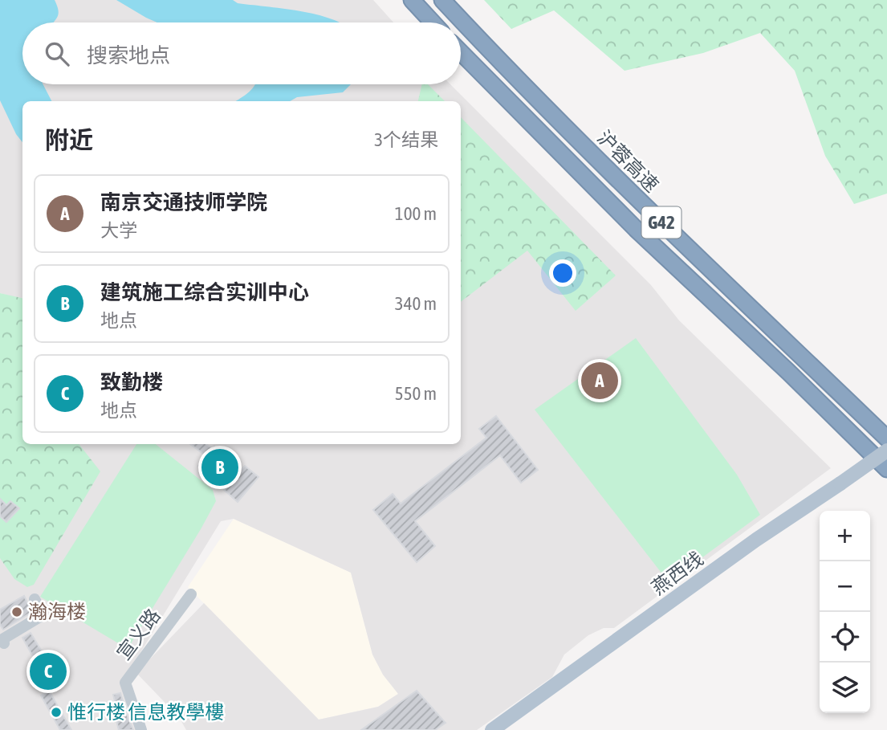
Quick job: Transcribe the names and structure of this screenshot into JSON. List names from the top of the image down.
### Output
{
  "streets": {
    "highway": ["沪蓉高速", "G42"],
    "main road": ["燕西线"],
    "lane": ["宣义路"]
  },
  "places": ["瀚海楼", "惟行楼 信息教學樓"],
  "page": {
    "search": "搜索地点",
    "heading": ["附近", "3个结果"],
    "list": [
      {
        "mark": "A",
        "name": "南京交通技师学院",
        "note": "大学",
        "value": "100 m"
      },
      {
        "mark": "B",
        "name": "建筑施工综合实训中心",
        "note": "地点",
        "value": "340 m"
      },
      {
        "mark": "C",
        "name": "致勤楼",
        "note": "地点",
        "value": "550 m"
      }
    ],
    "pins": ["A", "B", "C"],
    "map_buttons": ["+", "−"]
  }
}
